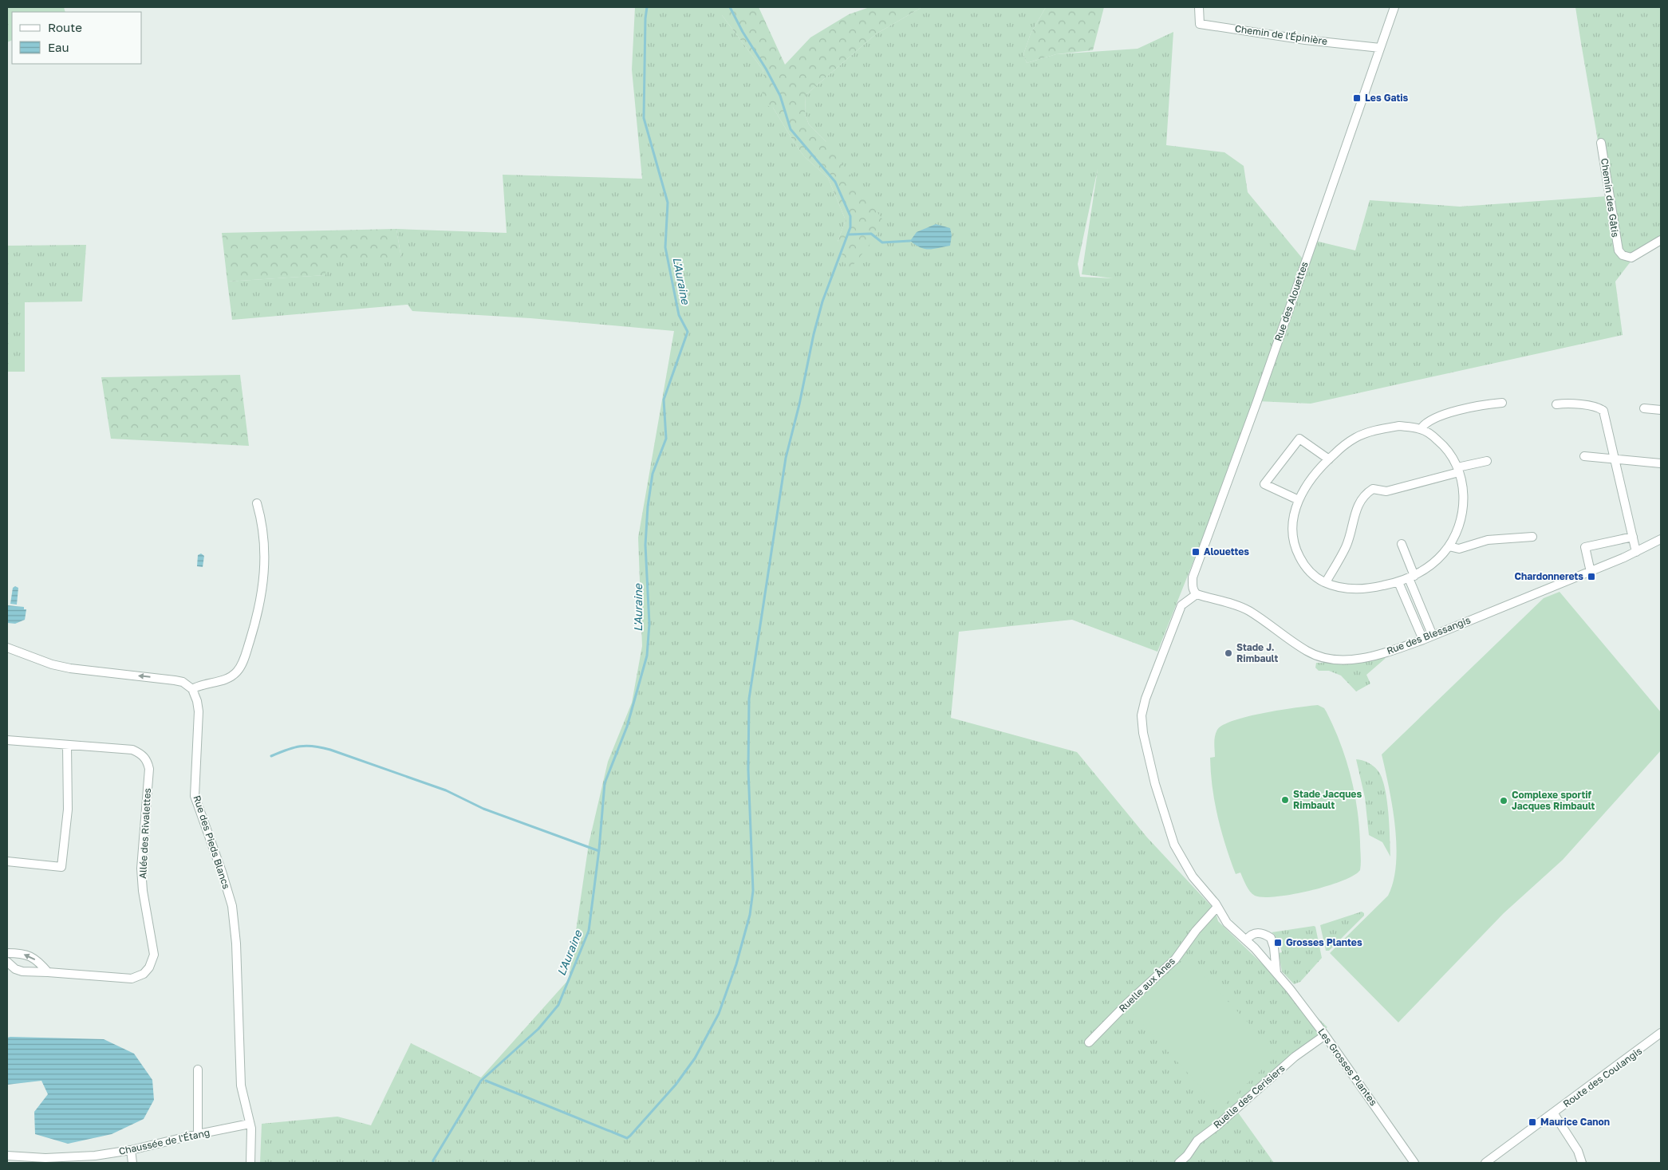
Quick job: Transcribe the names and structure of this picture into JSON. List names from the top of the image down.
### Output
{
  "streets": {
    "street": [
      "Chemin de l'Épinière",
      "Chemin des Gâtis",
      "Rue des Alouettes",
      "Rue des Blessangis",
      "Allée des Rivalettes",
      "Rue des Pieds Blancs",
      "Ruelle aux Ânes",
      "Les Grosses Plantes",
      "Route des Coulangis",
      "Ruelle des Cerisiers",
      "Chaussée de l'Étang"
    ]
  },
  "crossings": [
    ["Chemin de l'Épinière", "Rue des Alouettes"],
    ["Rue des Alouettes", "Rue des Blessangis"],
    ["Rue des Alouettes", "Les Grosses Plantes"],
    ["Rue des Blessangis", "Les Grosses Plantes"],
    ["Rue des Pieds Blancs", "Chaussée de l'Étang"],
    ["Ruelle aux Ânes", "Les Grosses Plantes"],
    ["Les Grosses Plantes", "Ruelle des Cerisiers"]
  ],
  "water": ["L'Auraine"],
  "places": {
    "transit": [
      "Les Gatis",
      "Alouettes",
      "Chardonnerets",
      "Grosses Plantes",
      "Maurice Canon"
    ],
    "other": ["Stade J. Rimbault", "Stade Jacques Rimbault", "Complexe sportif Jacques Rimbault"]
  },
  "legend": ["Route", "Eau"]
}
